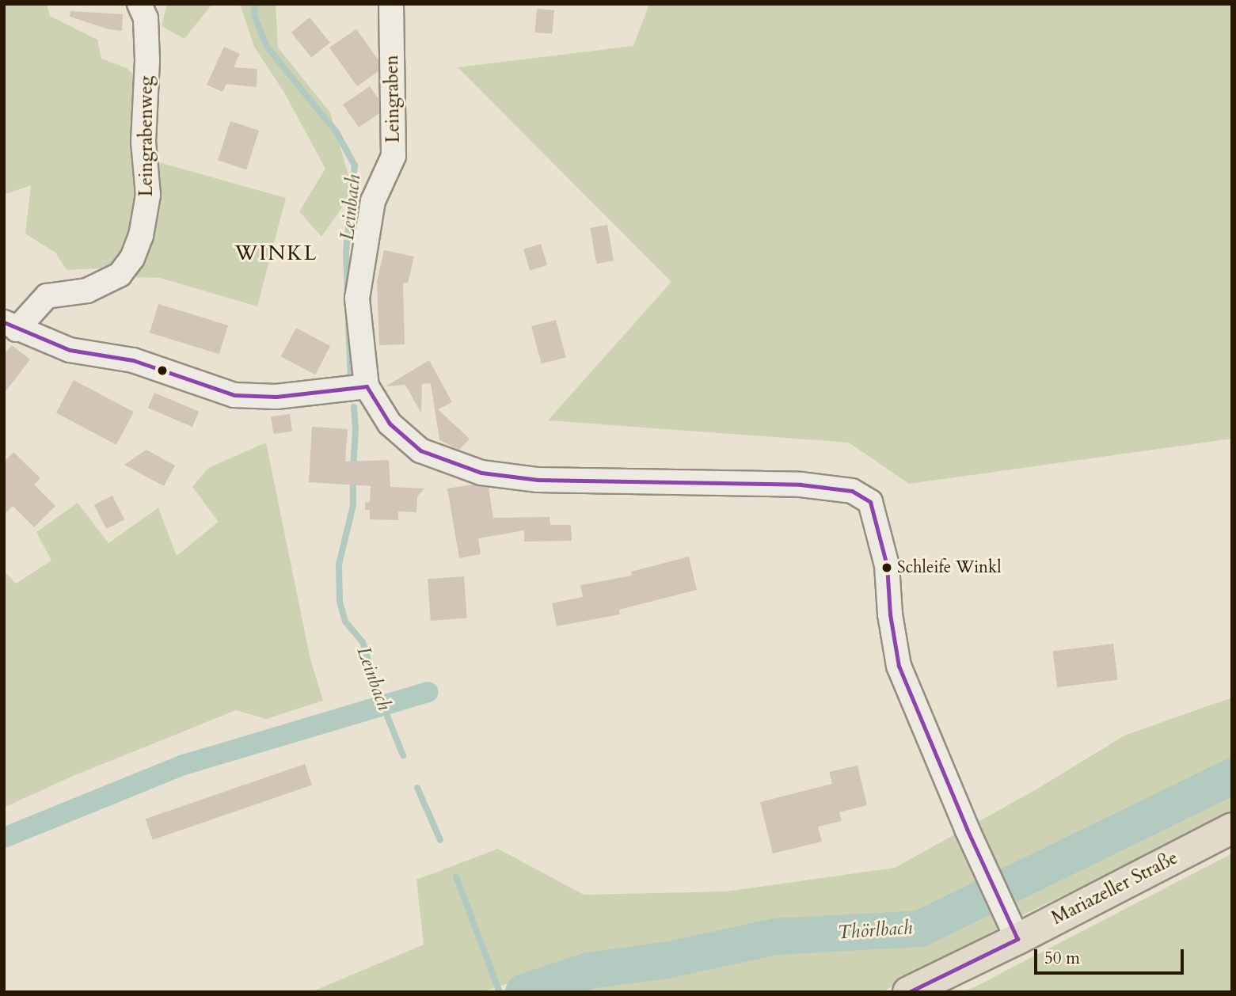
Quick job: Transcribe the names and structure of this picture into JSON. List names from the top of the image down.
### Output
{
  "streets": {
    "main road": ["Mariazeller Straße"],
    "street": ["Leingraben", "Leingrabenweg"]
  },
  "districts": ["WINKL"],
  "water": ["Leinbach", "Thörlbach"],
  "places": ["Schleife Winkl"],
  "scale_bar": "50 m"
}
